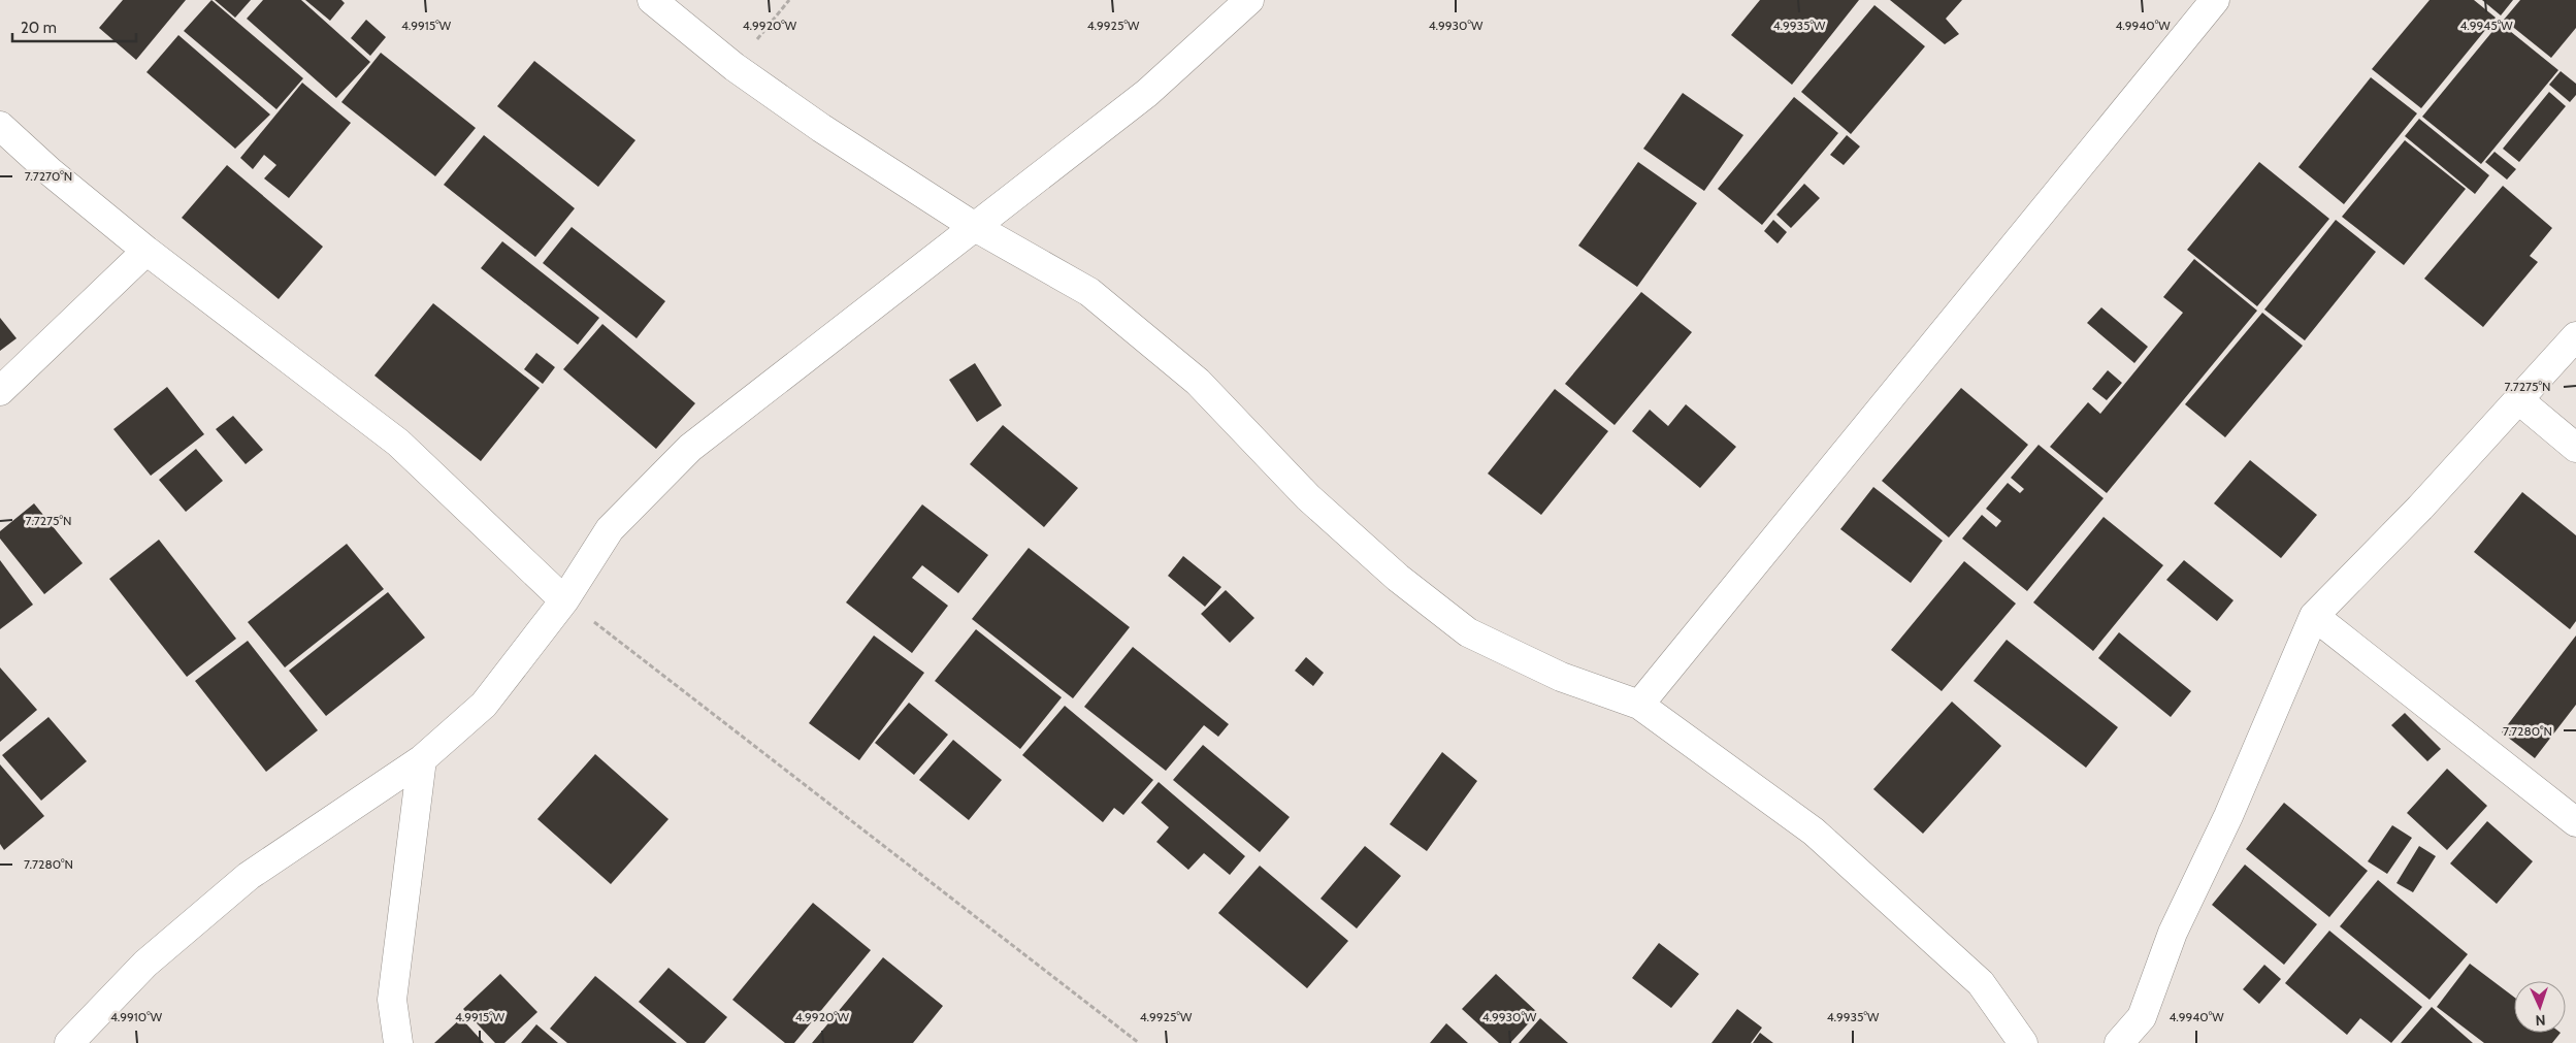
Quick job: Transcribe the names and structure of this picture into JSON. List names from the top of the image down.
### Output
{
  "scale_bar": "20 m",
  "north": "bottom",
  "coordinates": [
    "4.9915°W",
    "4.9920°W",
    "4.9925°W",
    "4.9930°W",
    "4.9935°W",
    "4.9940°W",
    "4.9945°W",
    "7.7270°N",
    "7.7275°N",
    "7.7280°N",
    "4.9910°W"
  ]
}
